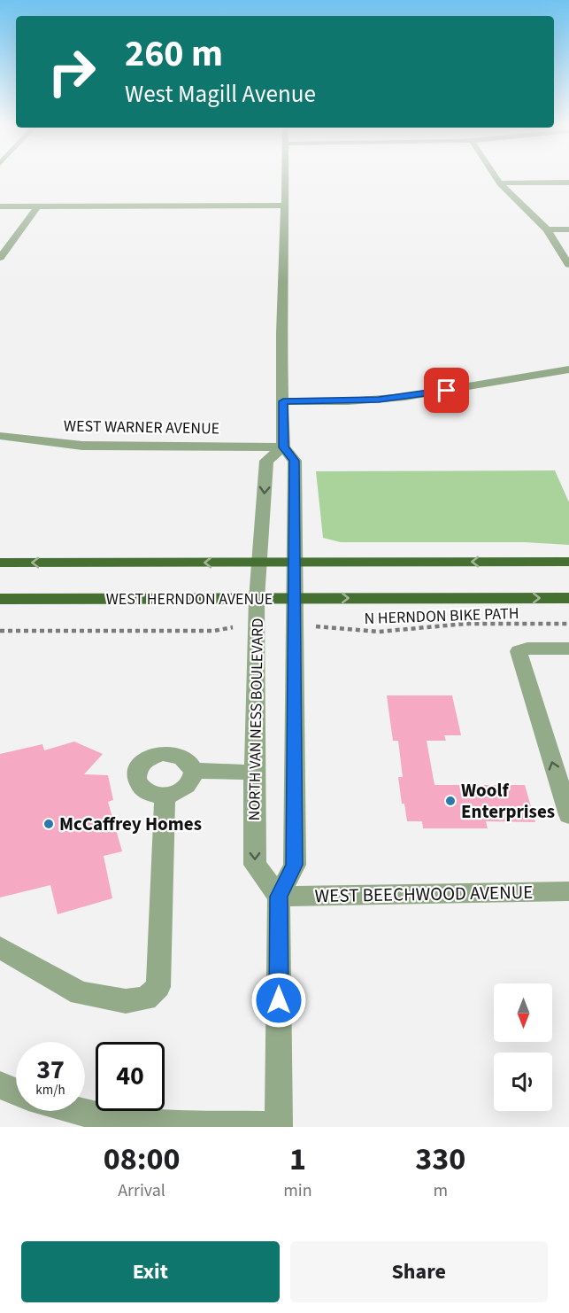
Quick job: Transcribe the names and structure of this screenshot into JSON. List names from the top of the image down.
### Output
{
  "streets": {
    "main road": ["WEST HERNDON AVENUE"],
    "street": ["WEST WARNER AVENUE", "NORTH VAN NESS BOULEVARD", "WEST BEECHWOOD AVENUE"],
    "path": ["N HERNDON BIKE PATH"]
  },
  "crossings": [
    ["WEST WARNER AVENUE", "NORTH VAN NESS BOULEVARD"],
    ["WEST HERNDON AVENUE", "NORTH VAN NESS BOULEVARD"],
    ["NORTH VAN NESS BOULEVARD", "WEST BEECHWOOD AVENUE"]
  ],
  "places": ["Woolf Enterprises", "McCaffrey Homes"],
  "north": "bottom",
  "page": {
    "turn": ["260 m", "West Magill Avenue"],
    "speed": "37 km/h",
    "limit": "40",
    "eta": [
      "08:00",
      "Arrival",
      "1",
      "min",
      "330",
      "m"
    ],
    "buttons": ["Exit", "Share"]
  }
}
